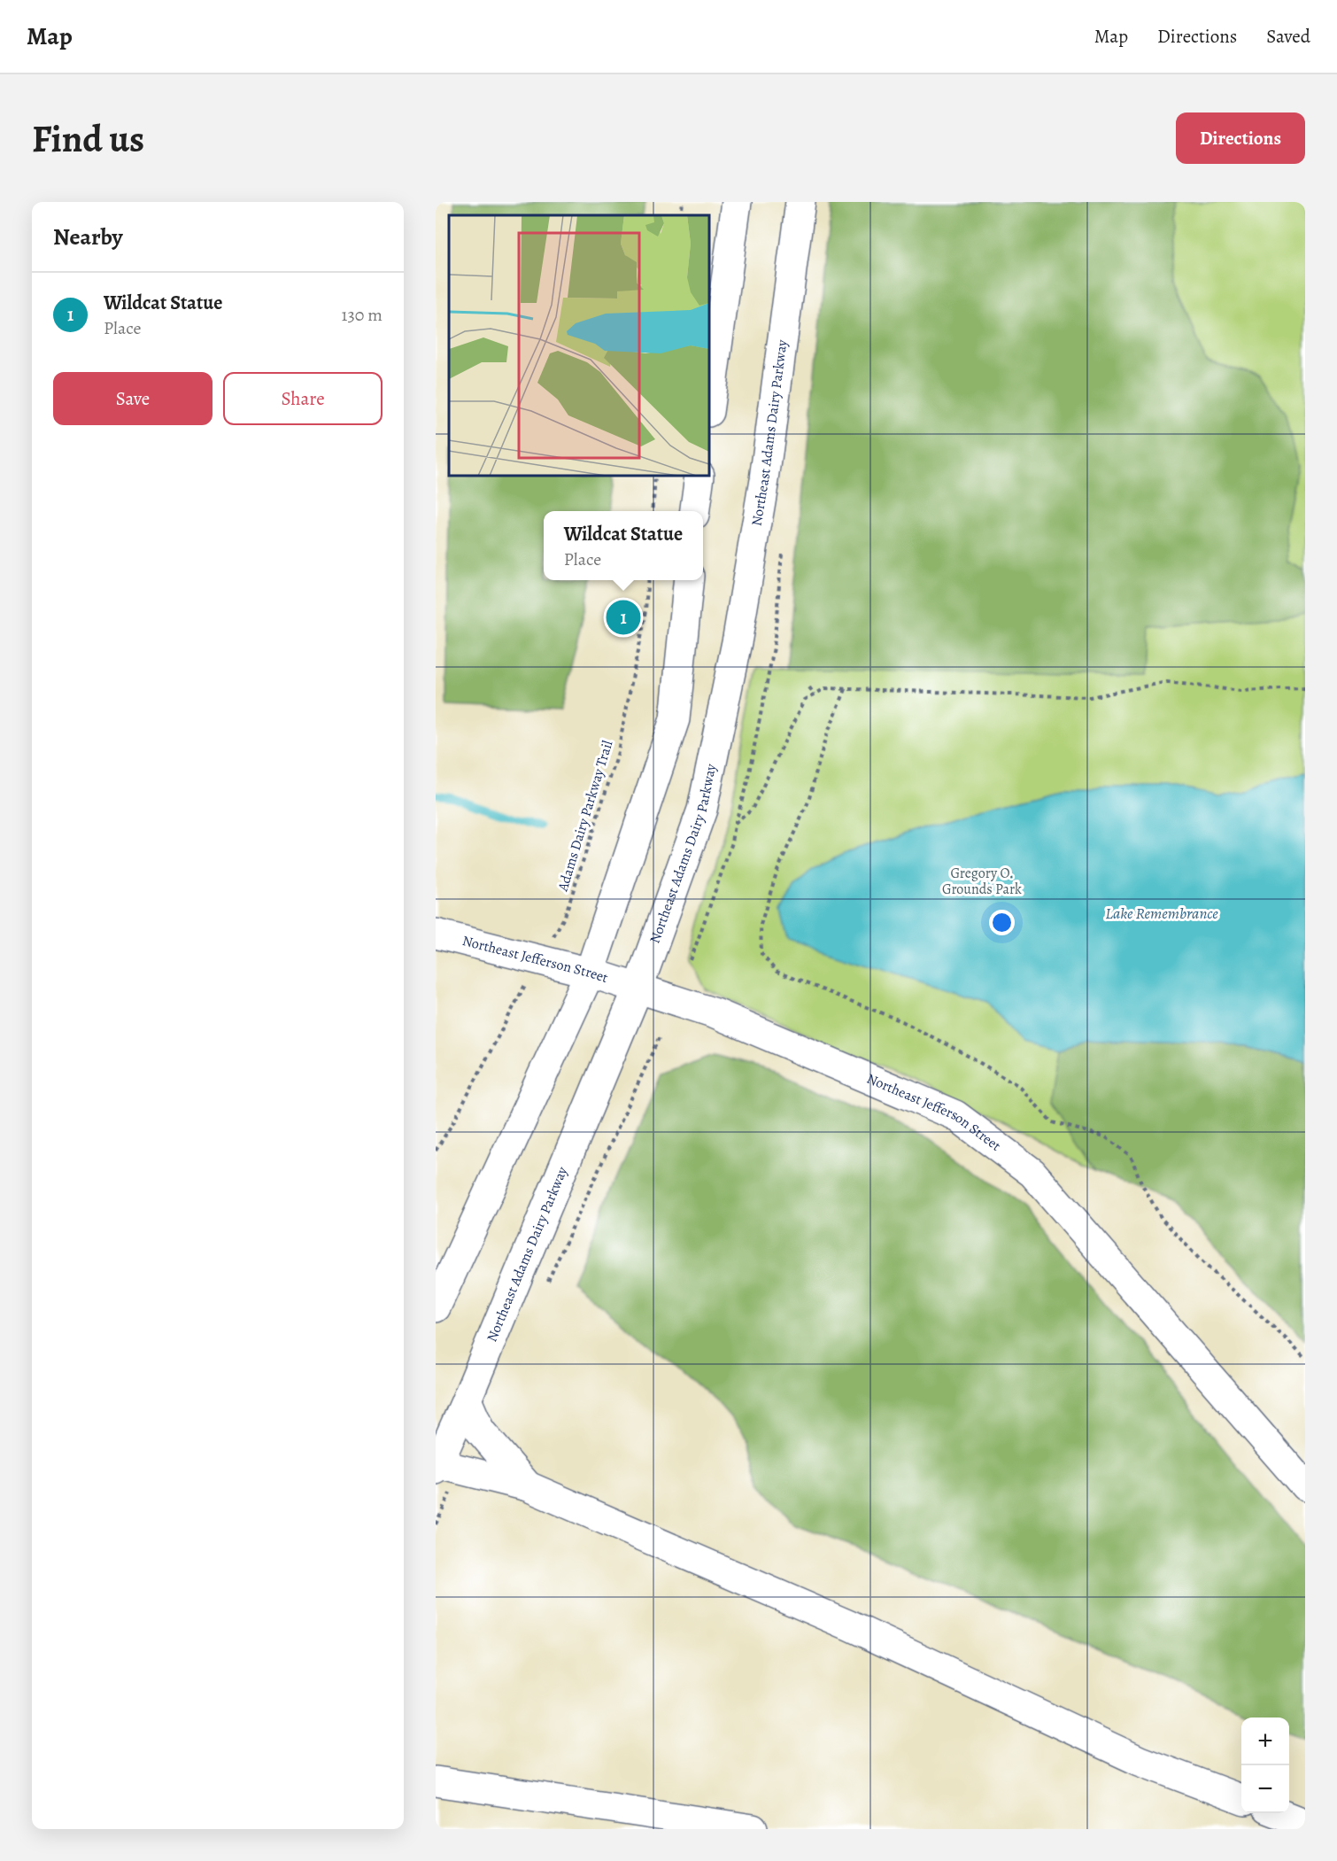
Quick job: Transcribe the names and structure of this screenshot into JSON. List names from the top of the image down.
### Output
{
  "streets": {
    "main road": ["Northeast Adams Dairy Parkway", "Northeast Jefferson Street"],
    "path": ["Adams Dairy Parkway Trail"]
  },
  "crossings": [
    ["Northeast Adams Dairy Parkway", "Northeast Jefferson Street"]
  ],
  "water": ["Lake Remembrance"],
  "parks": ["Gregory O. Grounds Park"],
  "page": {
    "header": "Map",
    "nav": ["Map", "Directions", "Saved"],
    "buttons": [
      "Directions",
      ["Save", "Share"]
    ],
    "title": "Find us",
    "heading": "Nearby",
    "list": [
      {
        "mark": "1",
        "name": "Wildcat Statue",
        "note": "Place",
        "value": "130 m"
      }
    ],
    "popup": ["Wildcat Statue", "Place"],
    "pins": "1",
    "map_buttons": ["+", "−"]
  }
}
